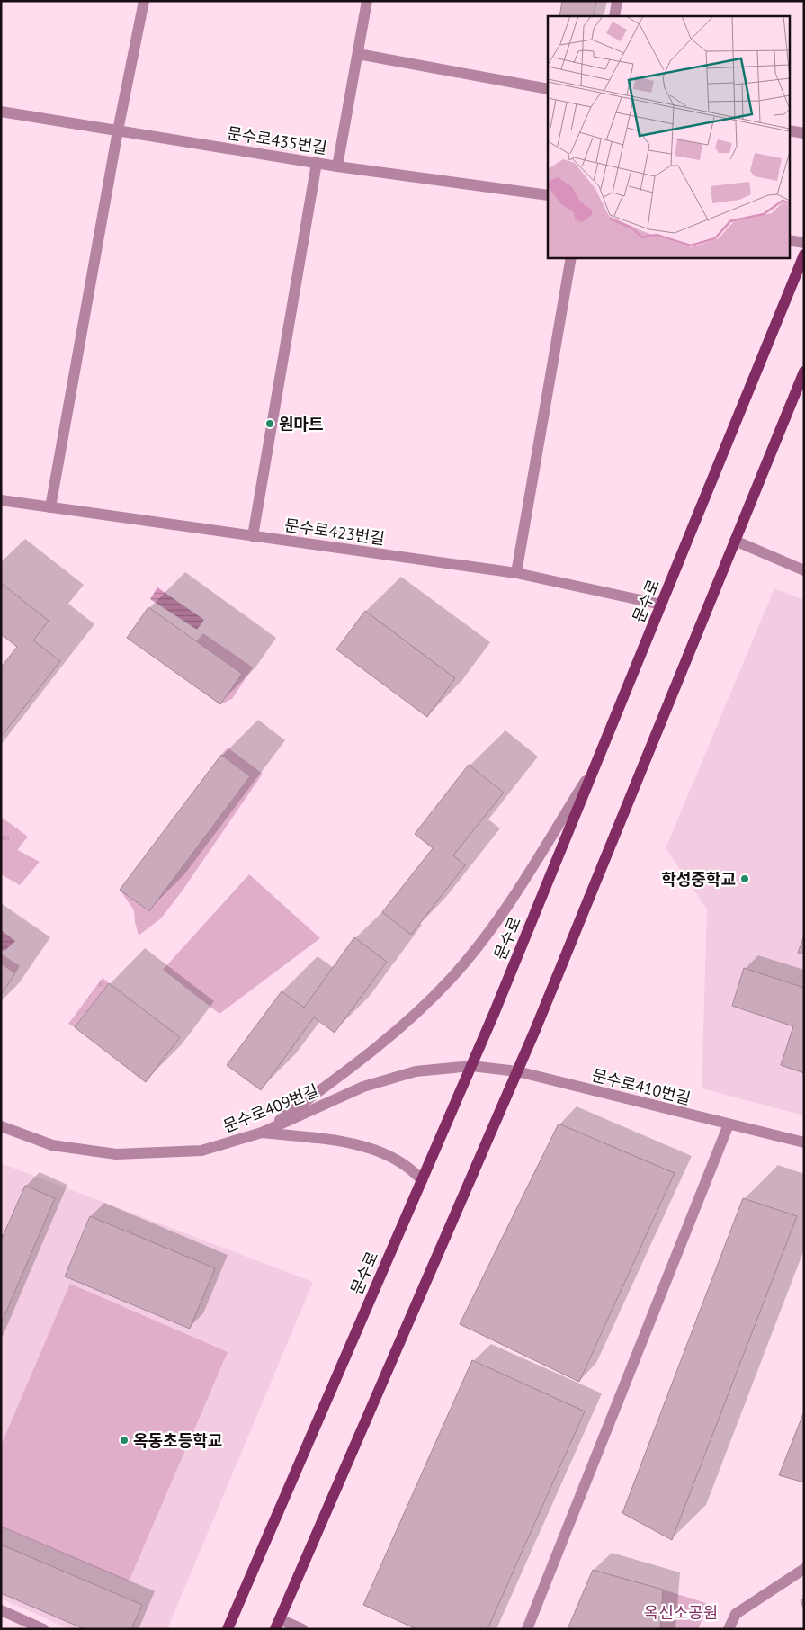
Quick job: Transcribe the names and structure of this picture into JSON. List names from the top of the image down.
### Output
{
  "streets": {
    "main road": ["문수로"],
    "street": [
      "문수로435번길",
      "문수로423번길",
      "문수로410번길",
      "문수로409번길"
    ]
  },
  "crossings": [
    ["문수로423번길", "문수로"],
    ["문수로", "문수로410번길"],
    ["문수로", "문수로409번길"],
    ["문수로410번길", "문수로409번길"]
  ],
  "parks": ["옥신소공원"],
  "places": ["원마트", "학성중학교", "옥동초등학교"]
}
